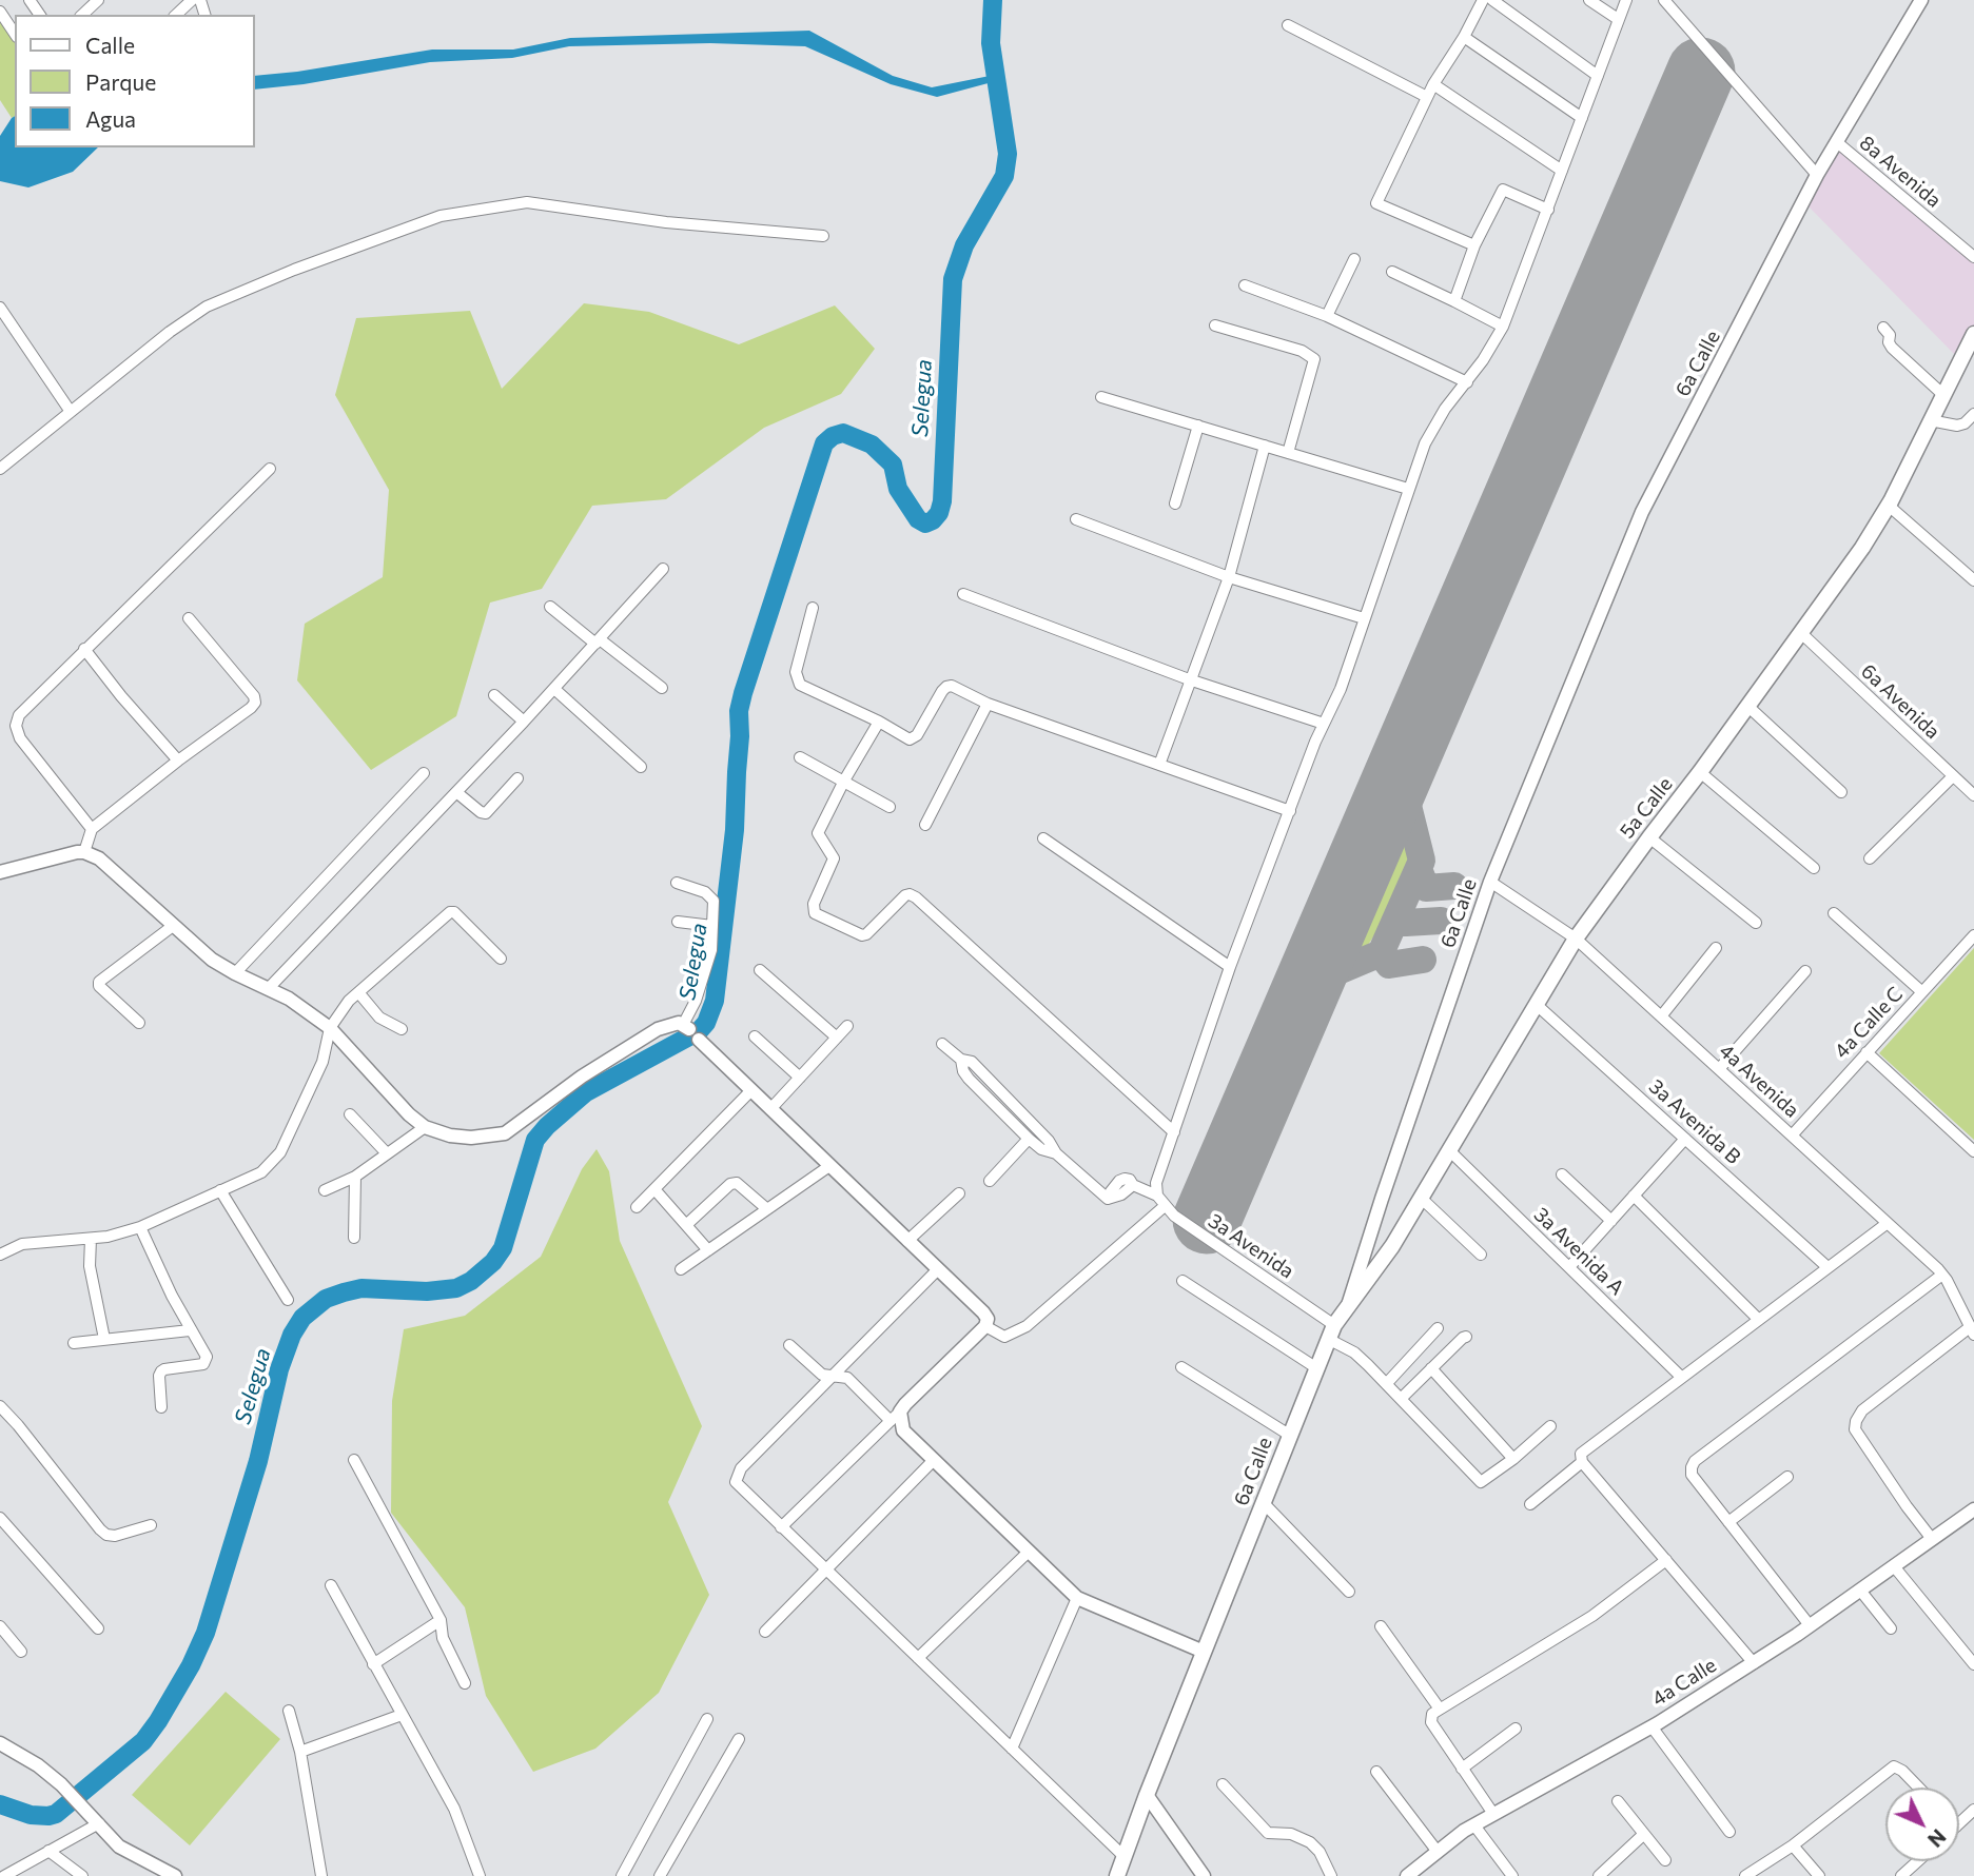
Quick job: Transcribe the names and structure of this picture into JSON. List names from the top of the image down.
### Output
{
  "streets": {
    "main road": ["6a Calle", "5a Calle"],
    "street": [
      "8a Avenida",
      "6a Avenida",
      "4a Calle C",
      "4a Avenida",
      "3a Avenida B",
      "3a Avenida",
      "3a Avenida A",
      "4a Calle"
    ]
  },
  "crossings": [
    ["8a Avenida", "6a Calle"],
    ["6a Calle", "5a Calle"],
    ["6a Calle", "4a Avenida"],
    ["6a Calle", "3a Avenida"],
    ["6a Avenida", "5a Calle"],
    ["5a Calle", "4a Avenida"],
    ["5a Calle", "3a Avenida B"],
    ["5a Calle", "3a Avenida A"],
    ["4a Calle C", "4a Avenida"]
  ],
  "water": ["Selegua"],
  "legend": ["Calle", "Parque", "Agua"],
  "north": "bottom right"
}
